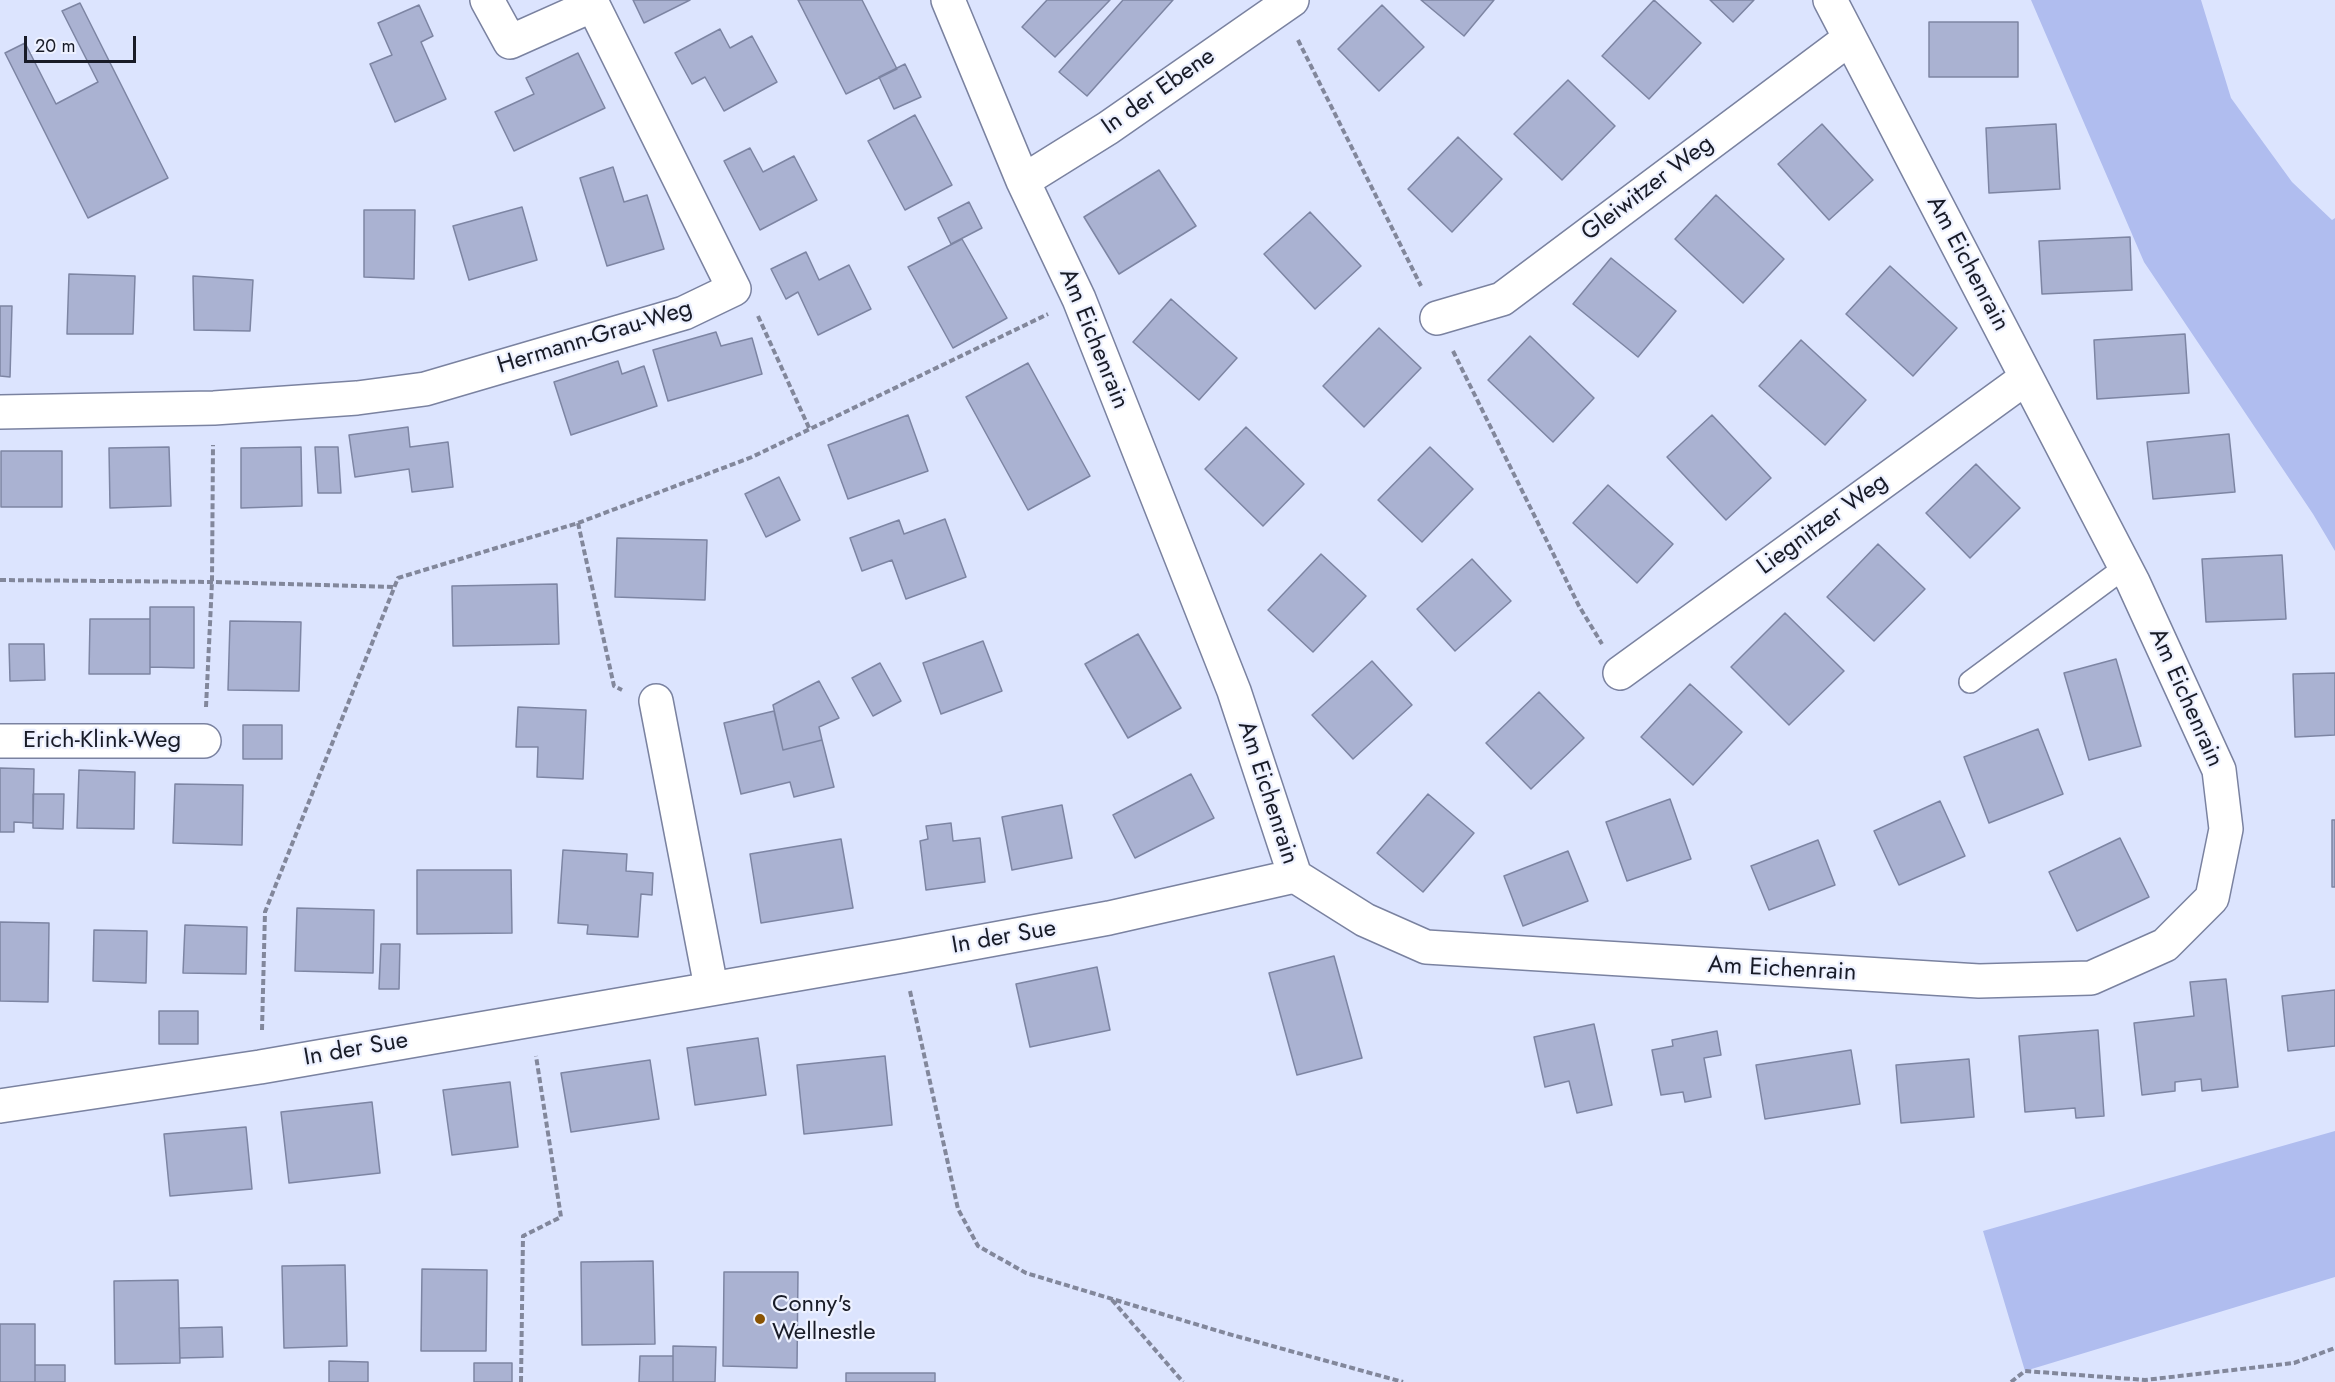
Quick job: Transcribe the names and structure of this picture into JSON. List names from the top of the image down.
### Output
{
  "streets": {
    "street": [
      "In der Ebene",
      "Gleiwitzer Weg",
      "Am Eichenrain",
      "Hermann-Grau-Weg",
      "Liegnitzer Weg",
      "Erich-Klink-Weg",
      "In der Sue"
    ]
  },
  "crossings": [
    ["In der Ebene", "Am Eichenrain"],
    ["Gleiwitzer Weg", "Am Eichenrain"],
    ["Am Eichenrain", "Liegnitzer Weg"],
    ["Am Eichenrain", "In der Sue"]
  ],
  "places": ["Conny's Wellnestle"],
  "scale_bar": "20 m"
}
